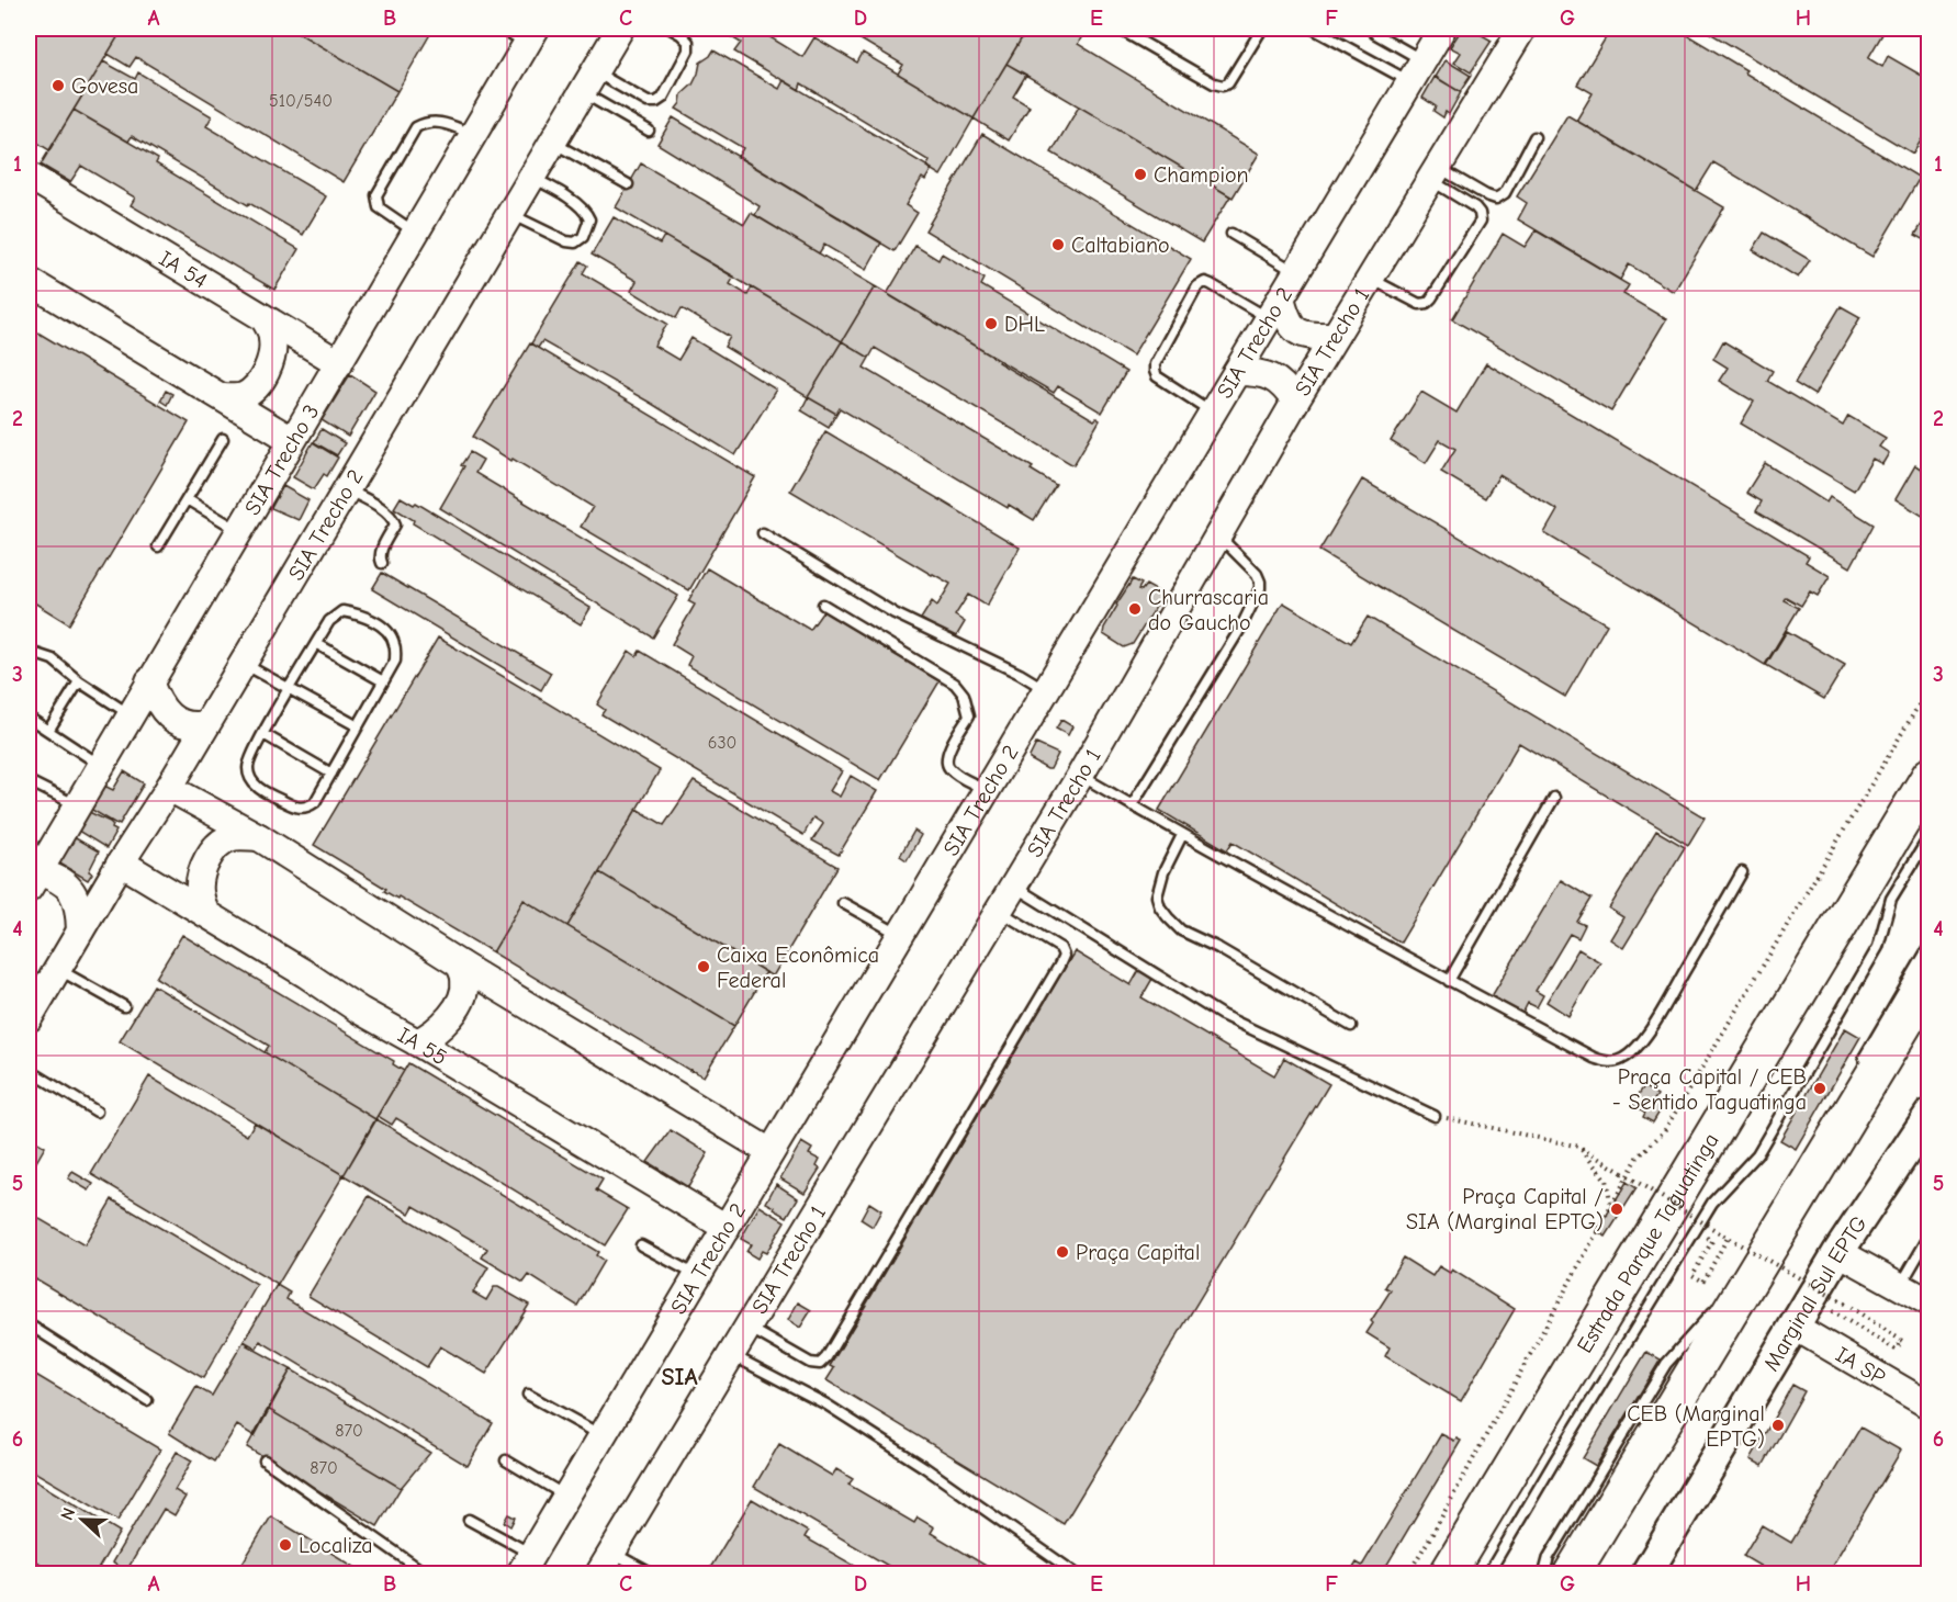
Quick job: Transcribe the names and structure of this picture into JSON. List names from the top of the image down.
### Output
{
  "streets": {
    "highway": ["Estrada Parque Taguatinga"],
    "main road": [
      "IA 54",
      "SIA Trecho 1",
      "SIA Trecho 2",
      "SIA Trecho 3",
      "IA 55",
      "Marginal Sul EPTG",
      "IA SP"
    ]
  },
  "crossings": [
    ["IA 54", "SIA Trecho 3"],
    ["SIA Trecho 2", "IA 55"],
    ["Marginal Sul EPTG", "IA SP"]
  ],
  "districts": ["SIA"],
  "places": [
    "Govesa",
    "Champion",
    "Caltabiano",
    "DHL",
    "Churrascaria do Gaucho",
    "Caixa Econômica Federal",
    "Praça Capital / CEB - Sentido Taguatinga",
    "Praça Capital / SIA (Marginal EPTG)",
    "Praça Capital",
    "CEB (Marginal EPTG)",
    "Localiza"
  ],
  "house_numbers": [
    "510/540",
    "630",
    "870",
    "870"
  ],
  "north": "left",
  "grid": {
    "columns": [
      "A",
      "B",
      "C",
      "D",
      "E",
      "F",
      "G",
      "H"
    ],
    "rows": [
      "1",
      "2",
      "3",
      "4",
      "5",
      "6"
    ]
  }
}
